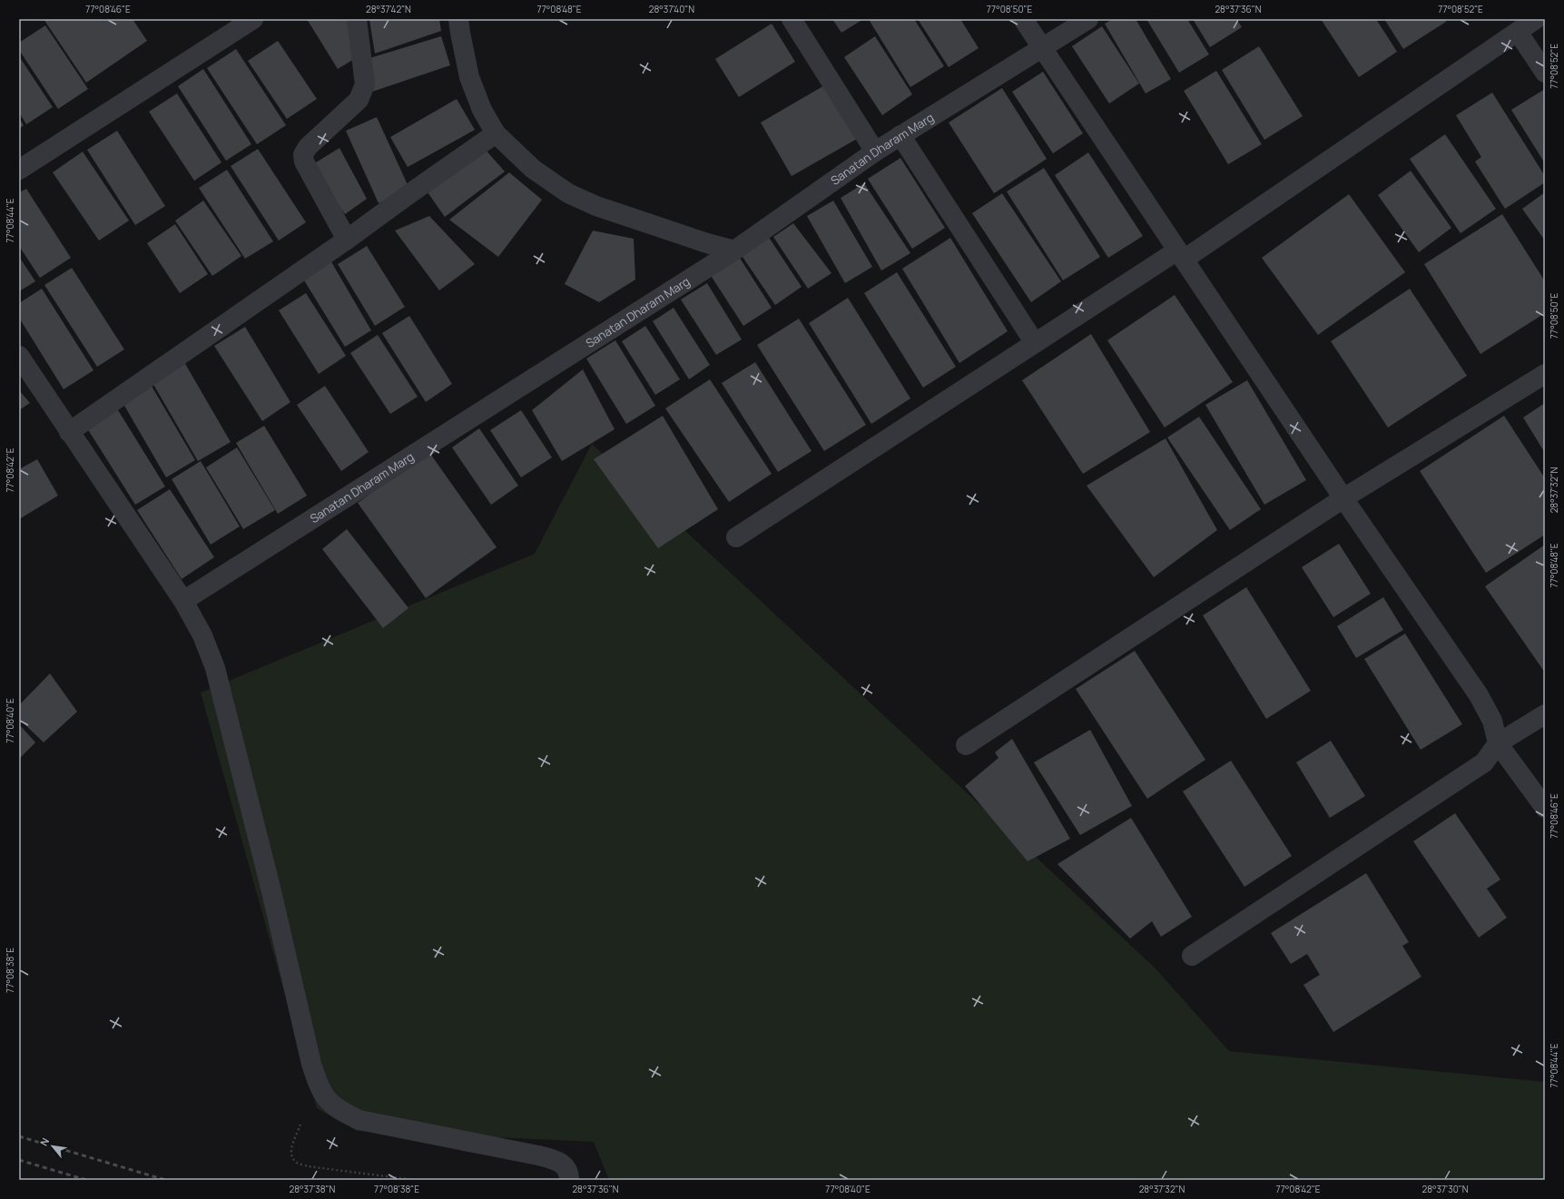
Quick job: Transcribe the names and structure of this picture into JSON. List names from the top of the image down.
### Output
{
  "streets": {
    "street": ["Sanatan Dharam Marg"]
  },
  "north": "top left",
  "coordinates": [
    "77°08'46\"E",
    "28°37'42\"N",
    "77°08'48\"E",
    "28°37'40\"N",
    "77°08'50\"E",
    "28°37'36\"N",
    "77°08'52\"E",
    "77°08'44\"E",
    "77°08'42\"E",
    "28°37'32\"N",
    "77°08'40\"E",
    "77°08'38\"E",
    "28°37'38\"N",
    "28°37'30\"N"
  ]
}
